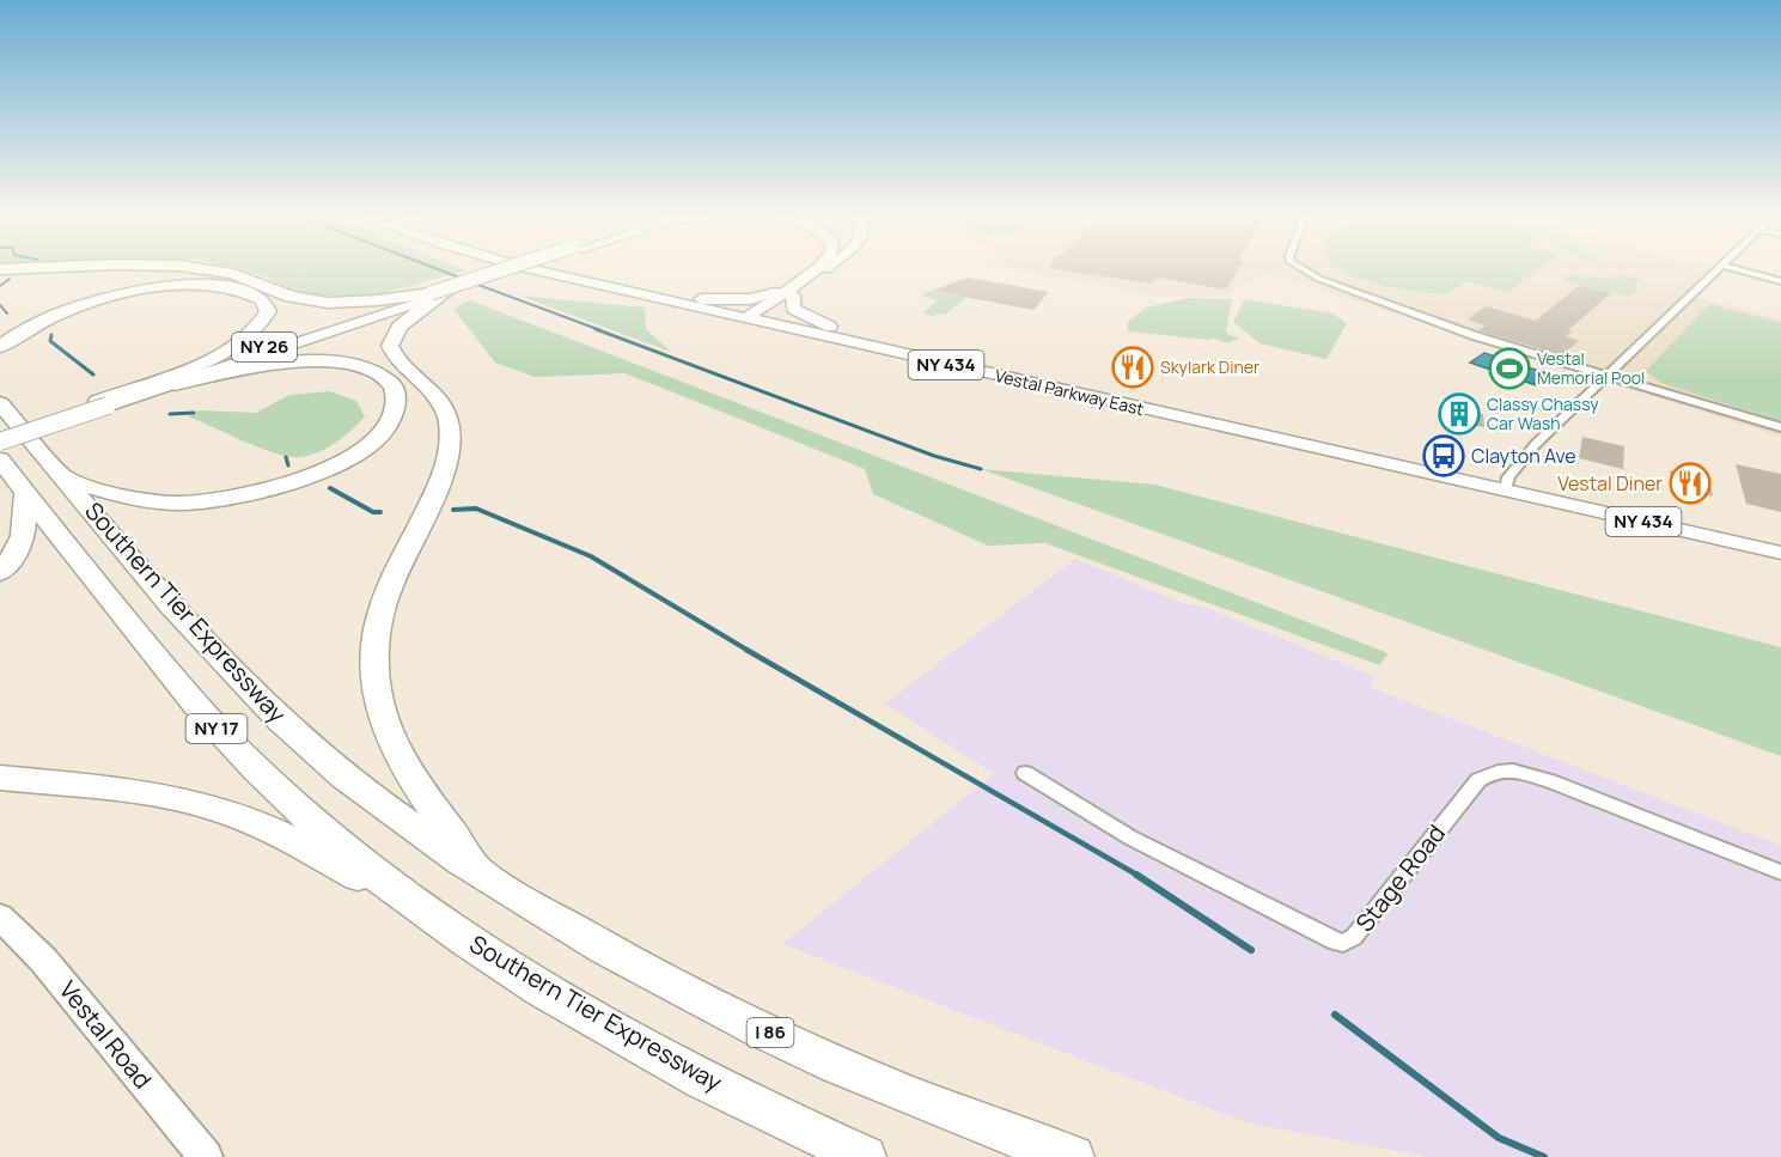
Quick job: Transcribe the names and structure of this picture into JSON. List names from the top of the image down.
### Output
{
  "streets": {
    "highway": ["Southern Tier Expressway", "NY 17", "I 86"],
    "main road": ["NY 26", "NY 434", "Vestal Parkway East"],
    "street": ["Stage Road", "Vestal Road"]
  },
  "places": {
    "restaurant": ["Skylark Diner", "Vestal Diner"],
    "sports": ["Vestal Memorial Pool"],
    "building": ["Classy Chassy Car Wash"],
    "bus stop": ["Clayton Ave"]
  }
}
